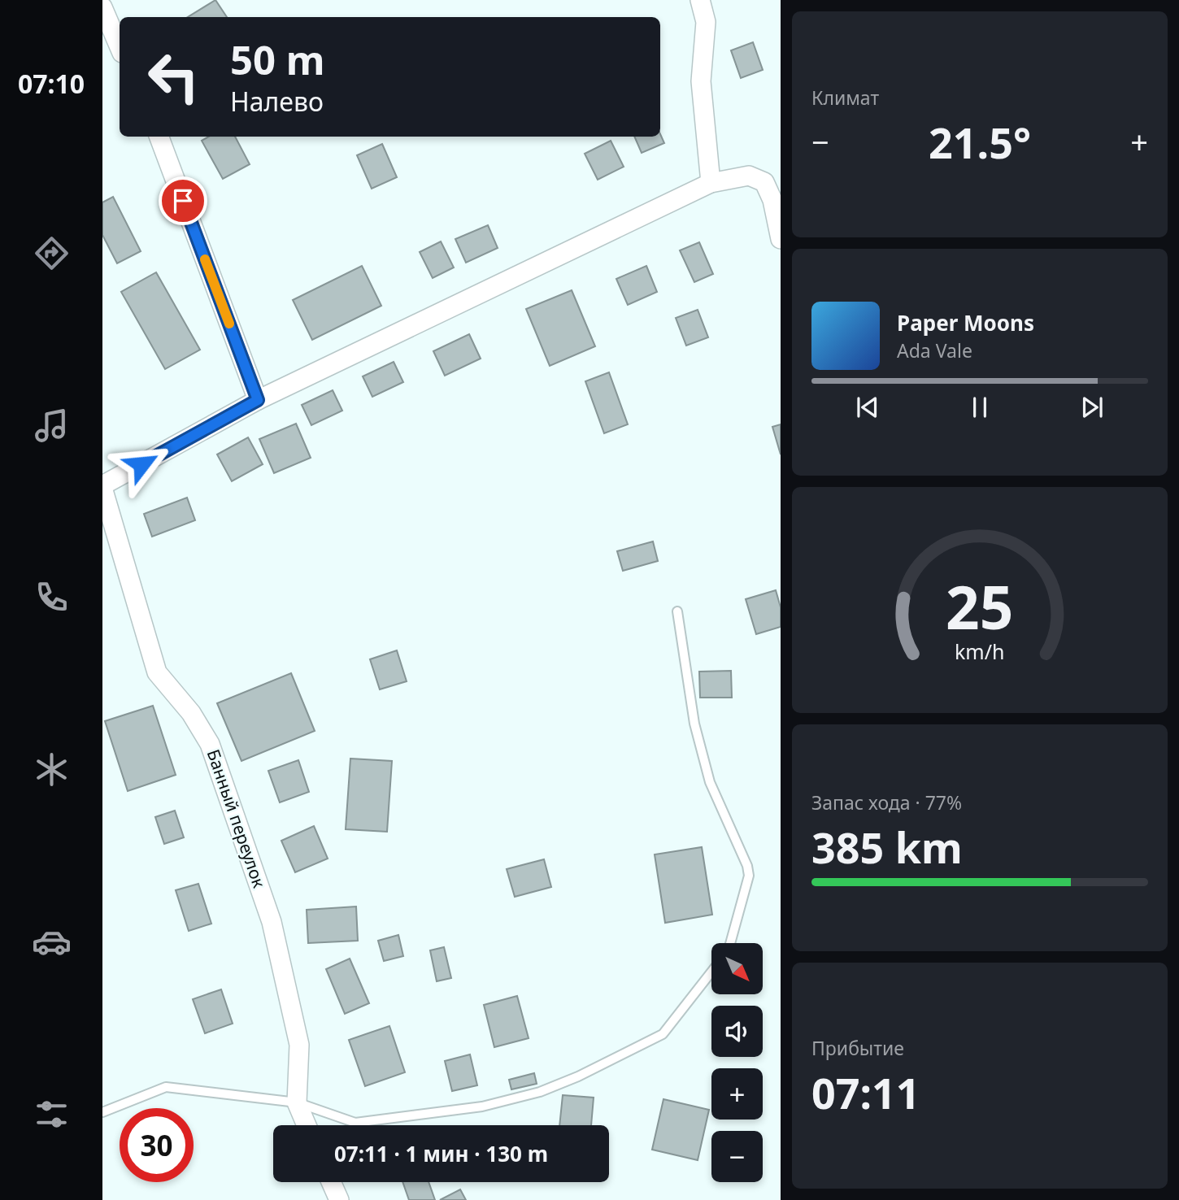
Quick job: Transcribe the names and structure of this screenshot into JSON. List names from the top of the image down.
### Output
{
  "streets": {
    "street": ["Банный переулок"]
  },
  "north": "bottom right",
  "page": {
    "tabs": "07:10",
    "tile": [
      "Климат",
      ["Запас хода · 77%", "385 km"],
      ["Прибытие", "07:11"]
    ],
    "turn": ["50 m", "Налево"],
    "heat": ["−", "21.5°", "+"],
    "song": ["Paper Moons", "Ada Vale"],
    "map_buttons": ["+", "−"],
    "limit": "30",
    "trip": "07:11 · 1 мин · 130 m",
    "gauge": ["25", "km/h"]
  }
}
